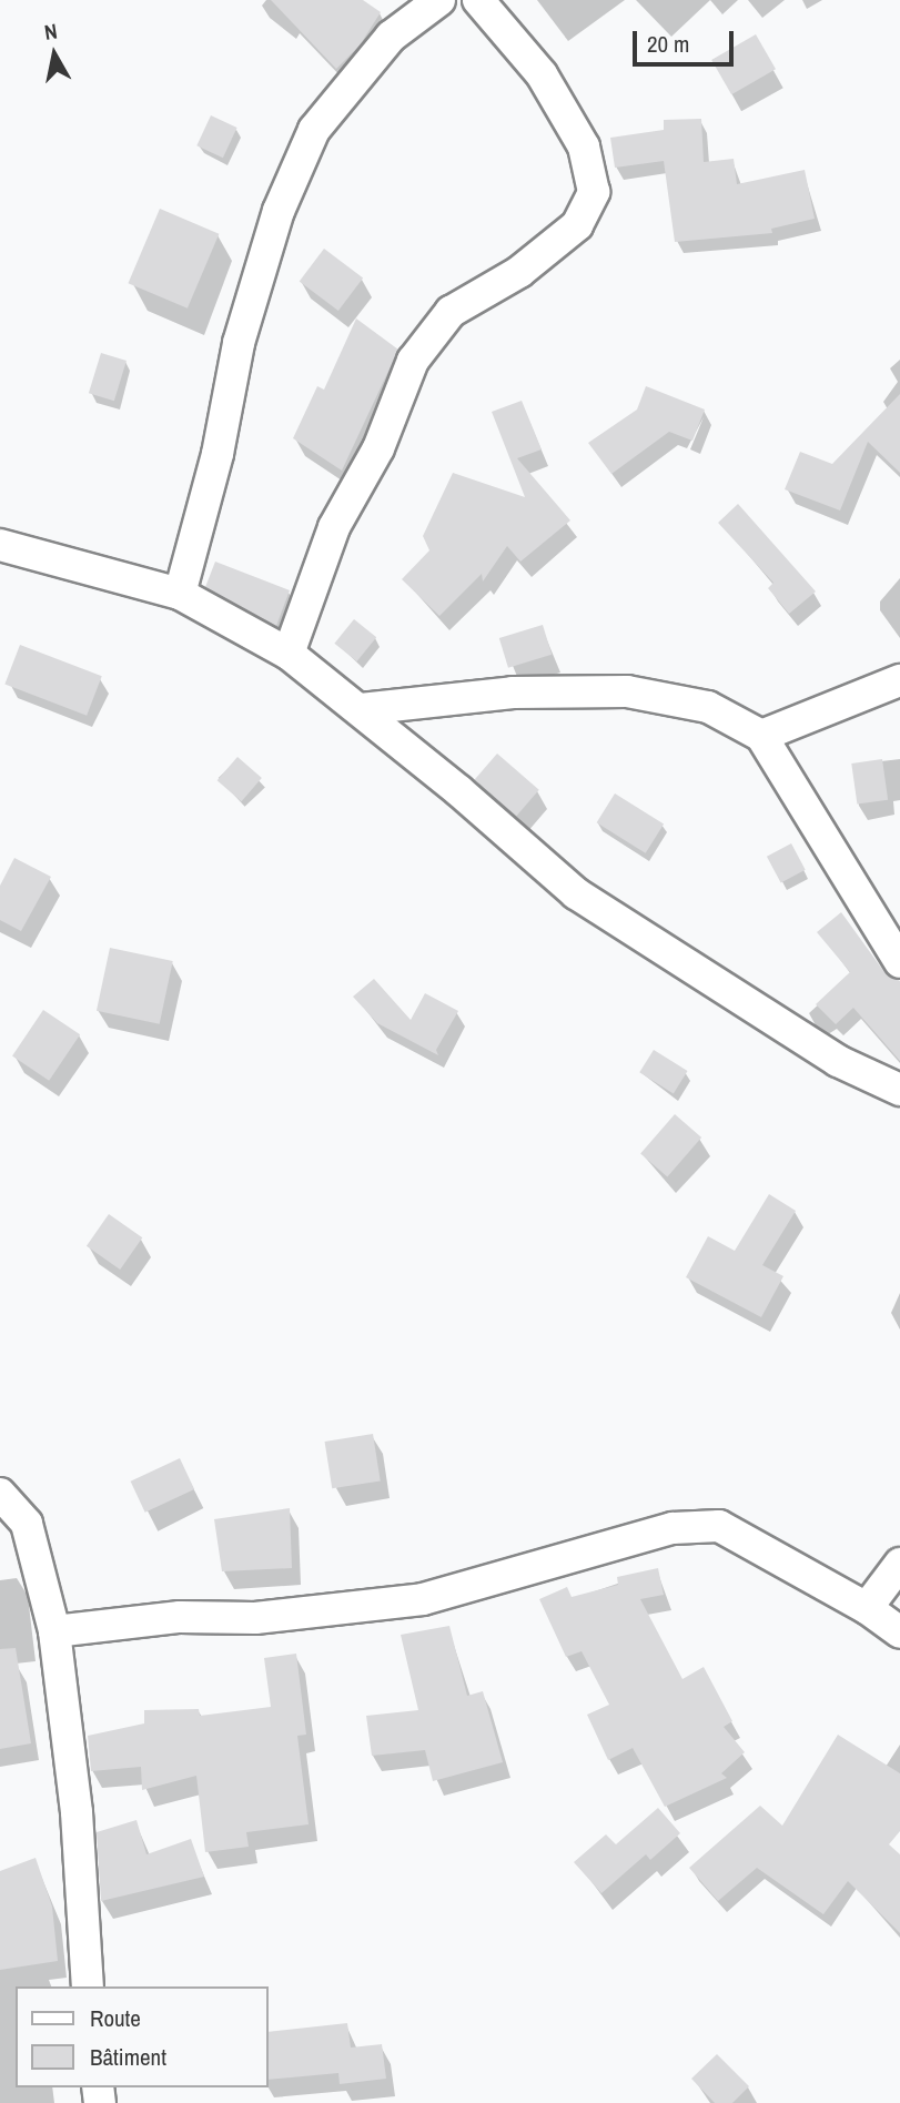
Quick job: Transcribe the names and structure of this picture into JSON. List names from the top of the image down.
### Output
{
  "legend": ["Route", "Bâtiment"],
  "scale_bar": "20 m",
  "north": "top"
}
